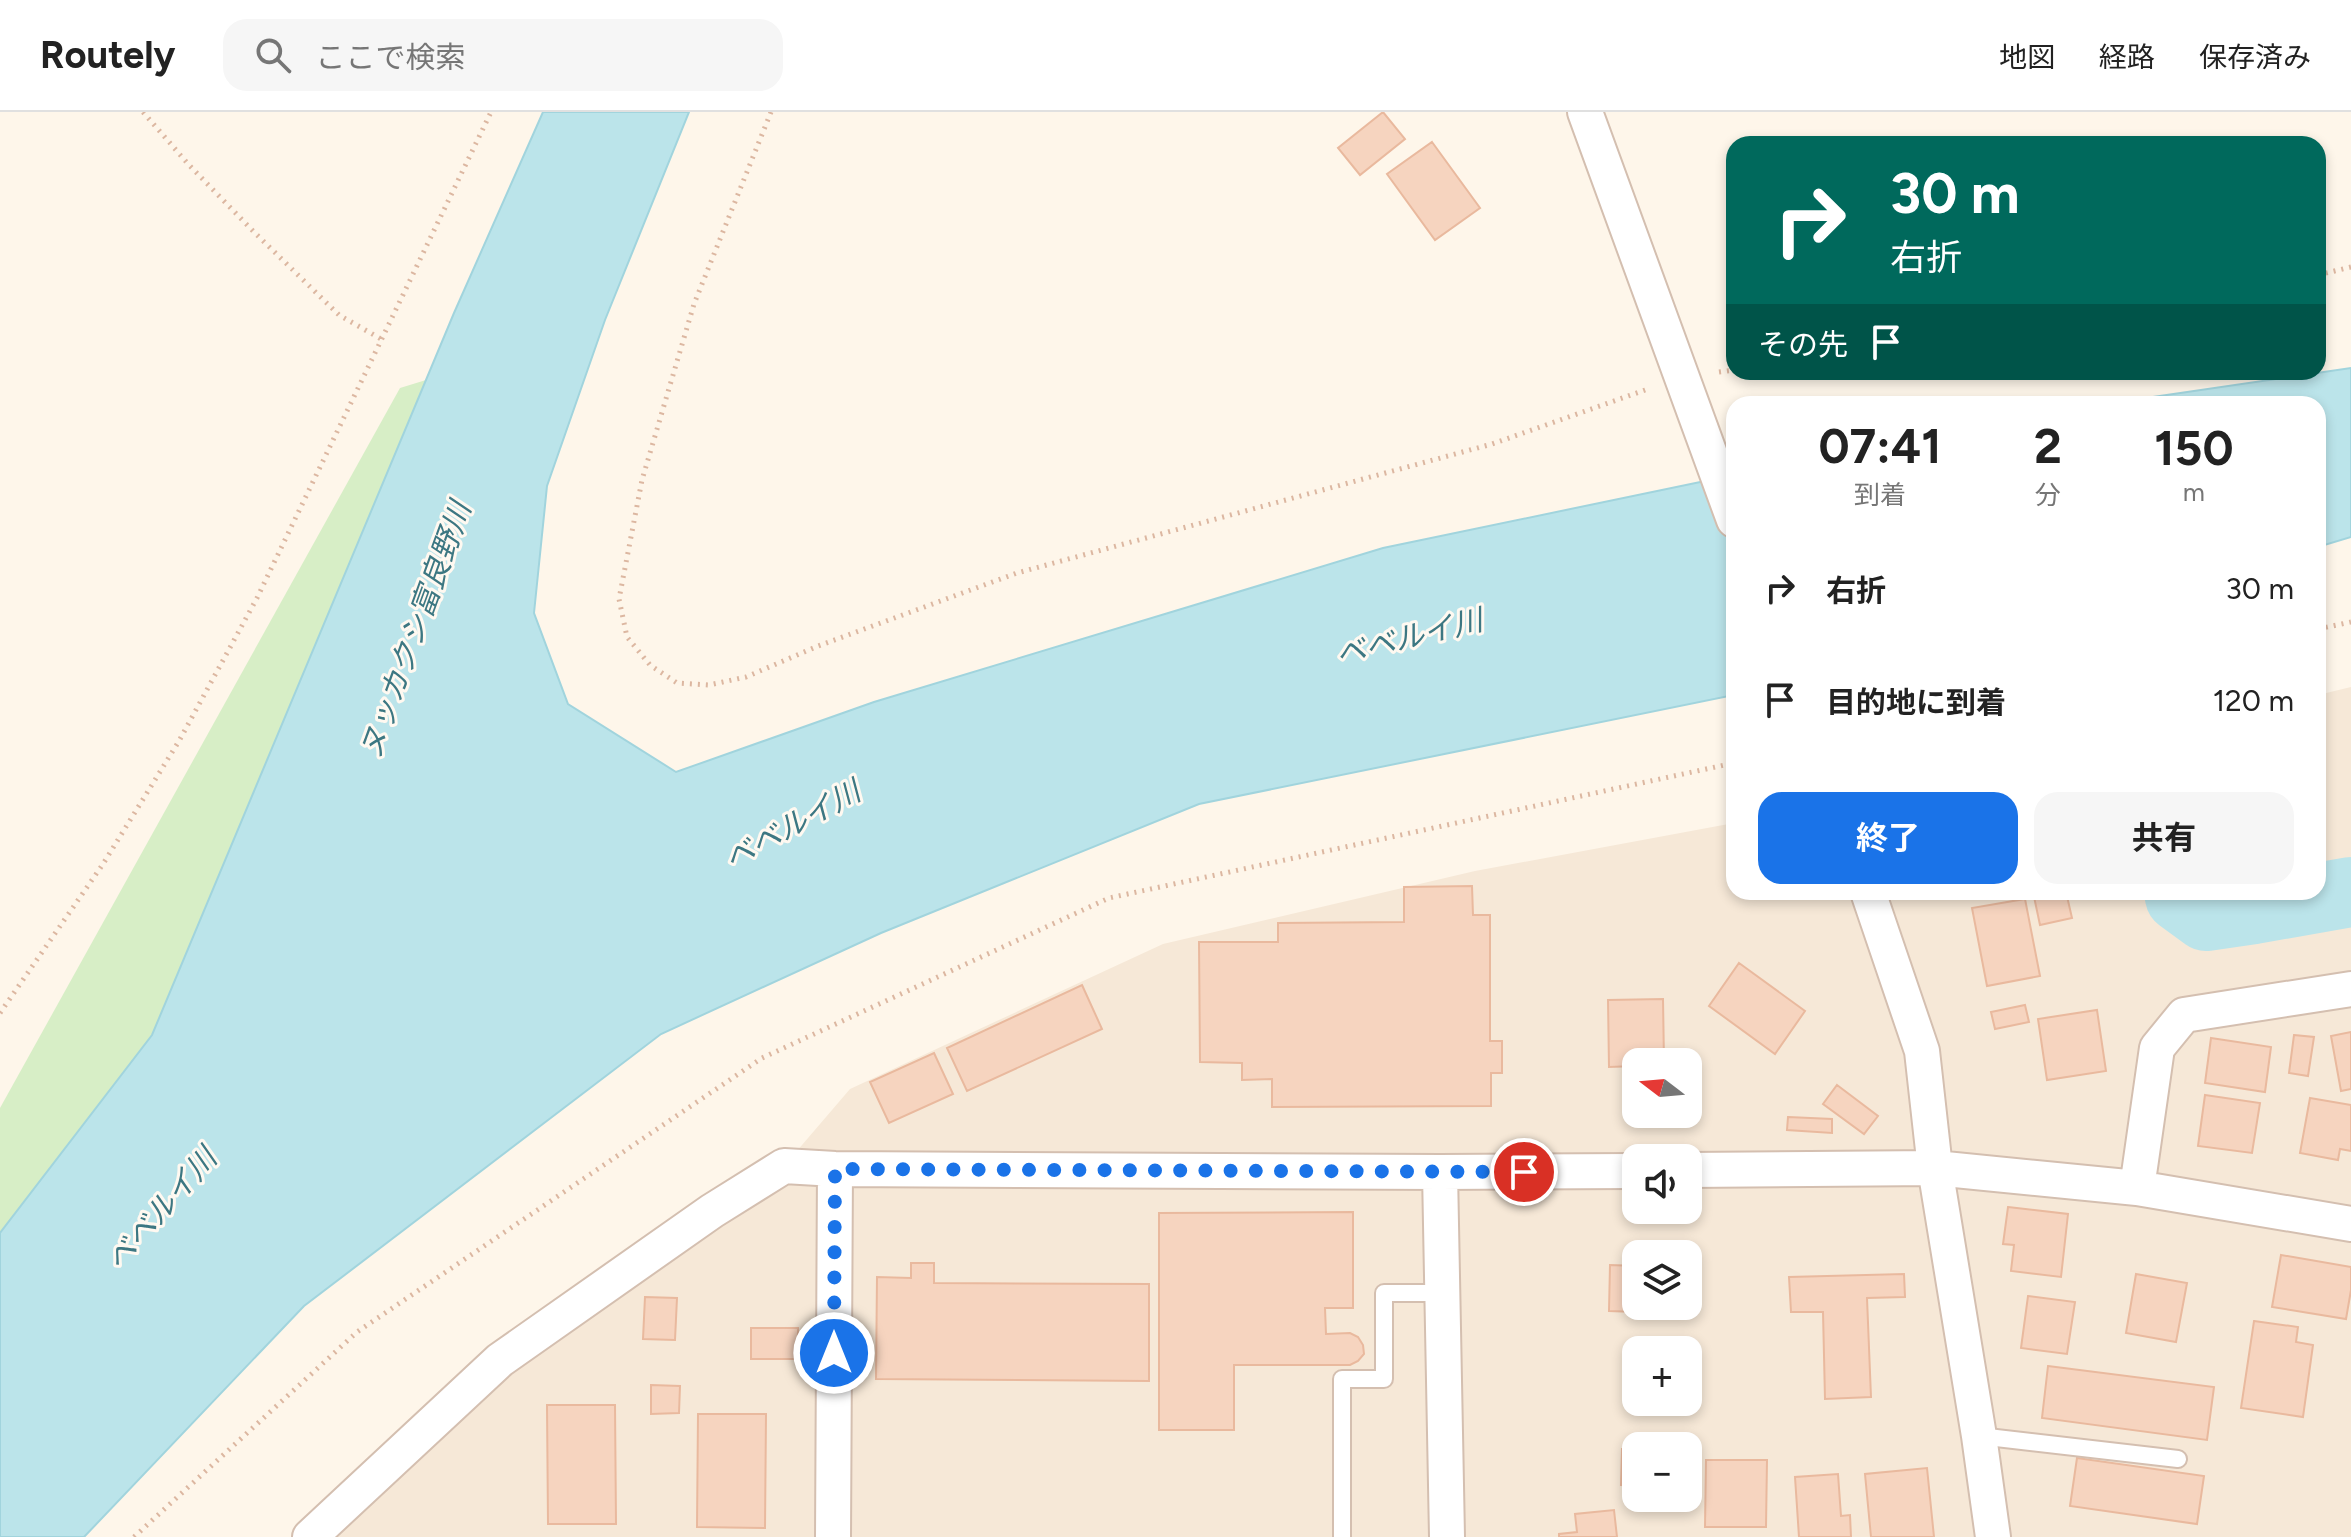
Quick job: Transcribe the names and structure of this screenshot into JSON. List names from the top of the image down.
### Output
{
  "water": ["ヌッカクシ富良野川", "ベベルイ川"],
  "north": "left",
  "page": {
    "header": "Routely",
    "search": "ここで検索",
    "nav": ["地図", "経路", "保存済み"],
    "turn": ["30 m", "右折"],
    "then": "その先",
    "eta": [
      "07:41",
      "到着",
      "2",
      "分",
      "150",
      "m"
    ],
    "list": [
      {
        "name": "右折",
        "value": "30 m"
      },
      {
        "name": "目的地に到着",
        "value": "120 m"
      }
    ],
    "buttons": ["終了", "共有"],
    "map_buttons": ["+", "−"]
  }
}
